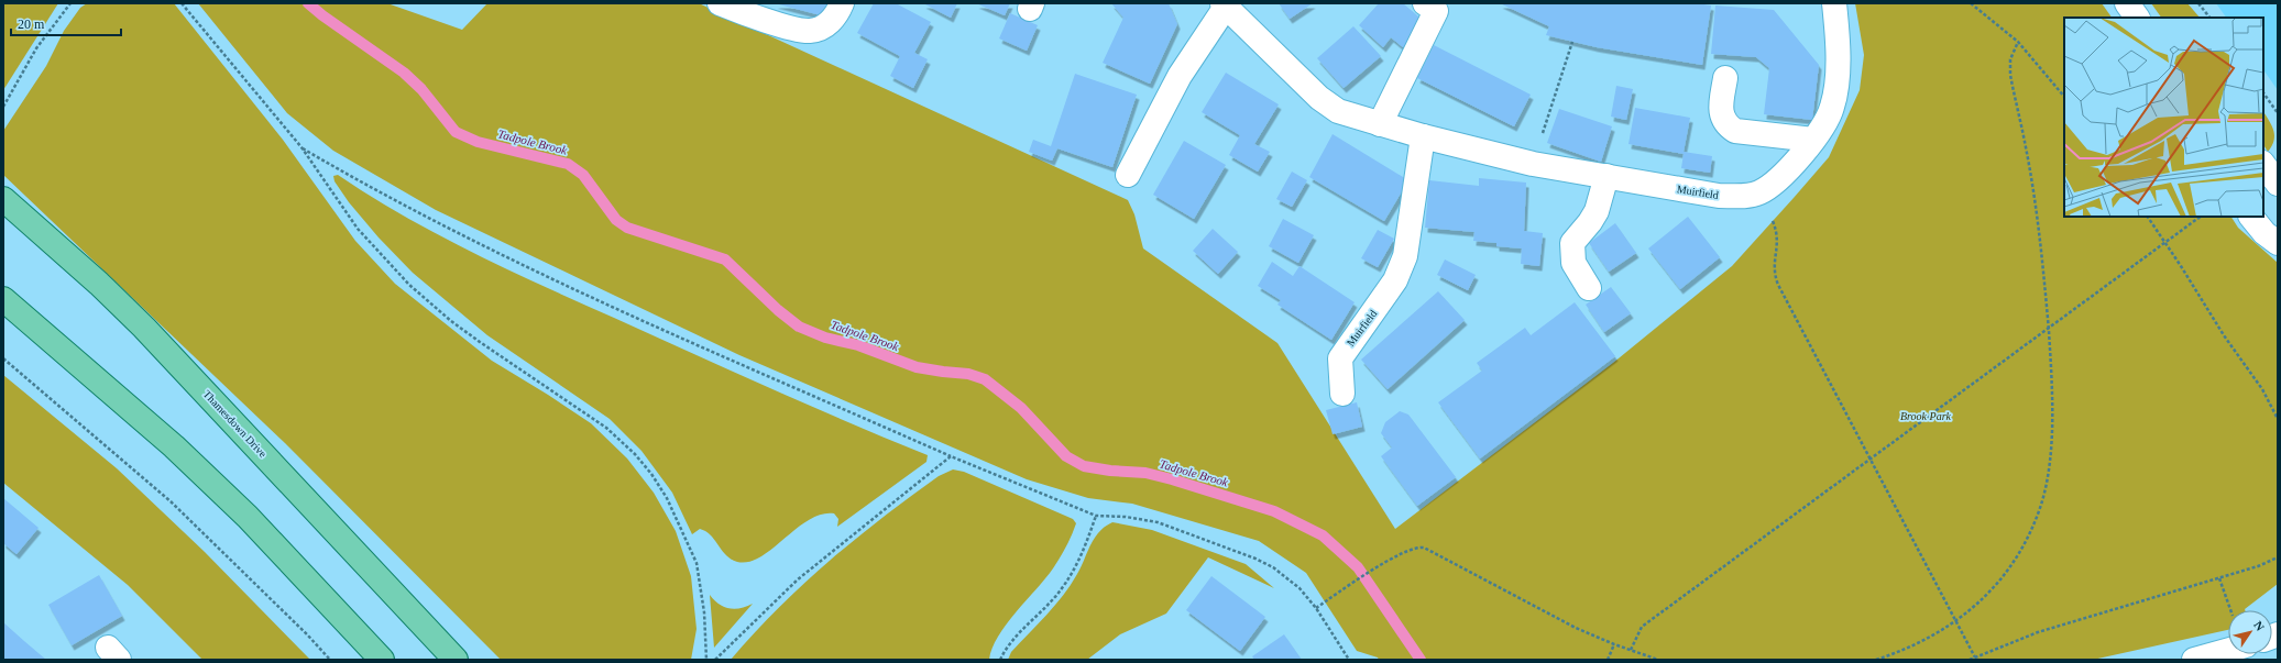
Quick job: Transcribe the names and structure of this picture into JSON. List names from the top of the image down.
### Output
{
  "streets": {
    "main road": ["Thamesdown Drive"],
    "street": ["Muirfield"]
  },
  "water": ["Tadpole Brook"],
  "parks": ["Brook Park"],
  "scale_bar": "20 m",
  "north": "top right"
}
